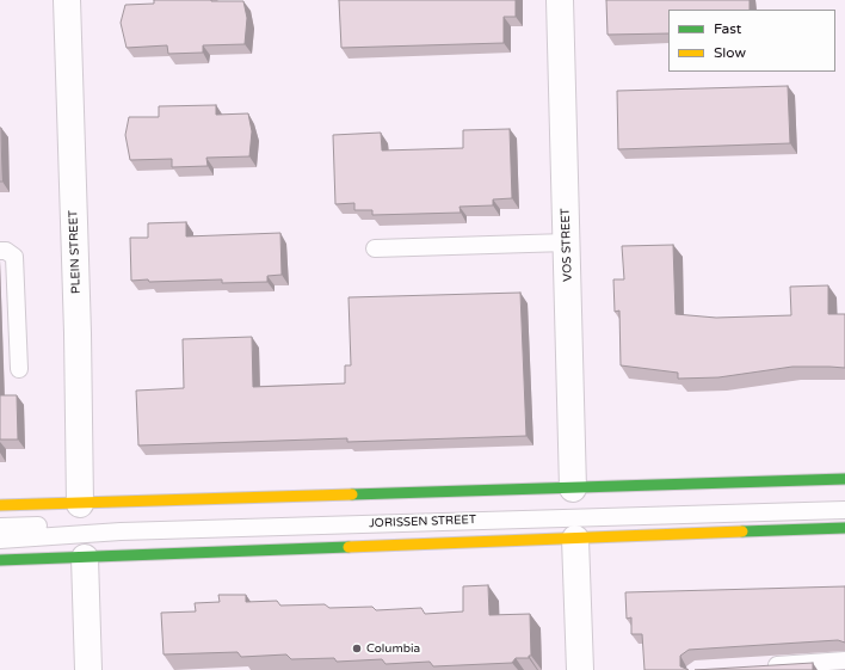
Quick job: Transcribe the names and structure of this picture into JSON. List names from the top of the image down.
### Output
{
  "streets": {
    "main road": ["JORISSEN STREET"],
    "street": ["VOS STREET", "PLEIN STREET"]
  },
  "places": ["Columbia"],
  "legend": ["Fast", "Slow"]
}
